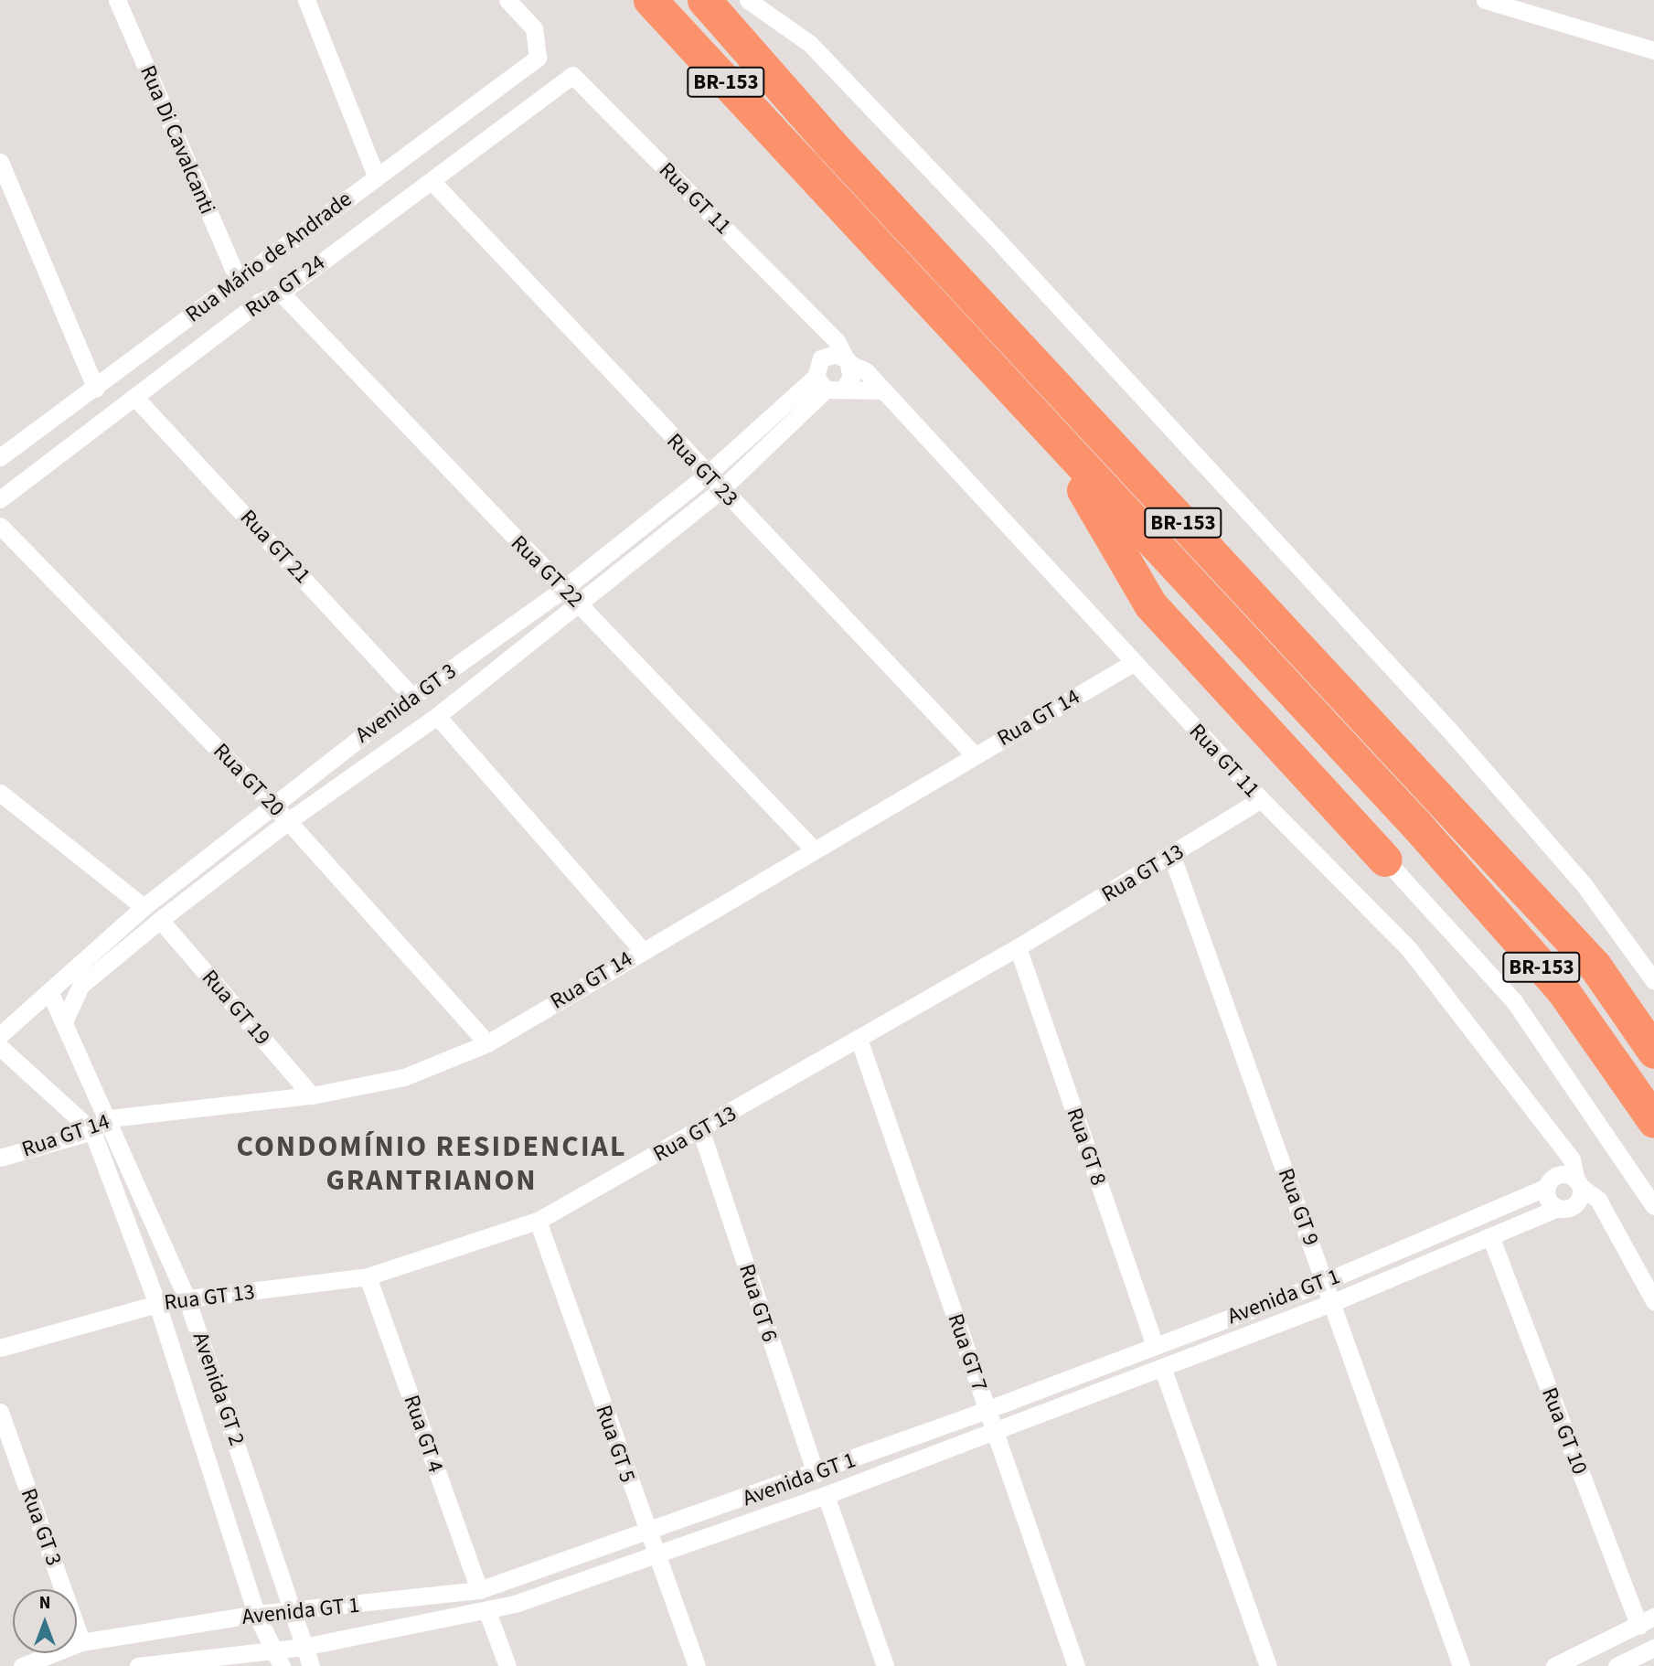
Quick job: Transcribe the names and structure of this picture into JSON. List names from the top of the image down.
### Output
{
  "streets": {
    "highway": ["BR-153"],
    "street": [
      "Rua Di Cavalcanti",
      "Rua GT 11",
      "Rua Mário de Andrade",
      "Rua GT 24",
      "Rua GT 23",
      "Rua GT 21",
      "Rua GT 22",
      "Avenida GT 3",
      "Rua GT 14",
      "Rua GT 20",
      "Rua GT 13",
      "Rua GT 19",
      "Rua GT 8",
      "Rua GT 9",
      "Avenida GT 1",
      "Rua GT 6",
      "Rua GT 7",
      "Avenida GT 2",
      "Rua GT 10",
      "Rua GT 4",
      "Rua GT 5",
      "Rua GT 3"
    ]
  },
  "crossings": [
    ["Rua Di Cavalcanti", "Rua Mário de Andrade"],
    ["Rua GT 11", "Rua GT 24"],
    ["Rua GT 11", "Rua GT 14"],
    ["Rua GT 11", "Rua GT 13"],
    ["Rua GT 11", "Avenida GT 1"],
    ["Rua GT 24", "Rua GT 23"],
    ["Rua GT 24", "Rua GT 21"],
    ["Rua GT 24", "Rua GT 22"],
    ["Rua GT 23", "Avenida GT 3"],
    ["Rua GT 23", "Rua GT 14"],
    ["Rua GT 21", "Avenida GT 3"],
    ["Rua GT 22", "Avenida GT 3"],
    ["Rua GT 22", "Rua GT 14"],
    ["Avenida GT 3", "Rua GT 20"],
    ["Avenida GT 3", "Rua GT 19"],
    ["Avenida GT 3", "Avenida GT 2"],
    ["Rua GT 14", "Rua GT 20"],
    ["Rua GT 14", "Rua GT 19"],
    ["Rua GT 14", "Avenida GT 2"],
    ["Rua GT 13", "Rua GT 8"],
    ["Rua GT 13", "Rua GT 9"],
    ["Rua GT 13", "Rua GT 6"],
    ["Rua GT 13", "Rua GT 7"],
    ["Rua GT 13", "Avenida GT 2"],
    ["Rua GT 13", "Rua GT 4"],
    ["Rua GT 13", "Rua GT 5"],
    ["Rua GT 8", "Avenida GT 1"],
    ["Rua GT 9", "Avenida GT 1"],
    ["Avenida GT 1", "Rua GT 6"],
    ["Avenida GT 1", "Rua GT 7"],
    ["Avenida GT 1", "Avenida GT 2"],
    ["Avenida GT 1", "Rua GT 10"],
    ["Avenida GT 1", "Rua GT 4"],
    ["Avenida GT 1", "Rua GT 5"],
    ["Avenida GT 1", "Rua GT 3"]
  ],
  "districts": ["CONDOMÍNIO RESIDENCIAL GRANTRIANON"],
  "north": "top"
}
